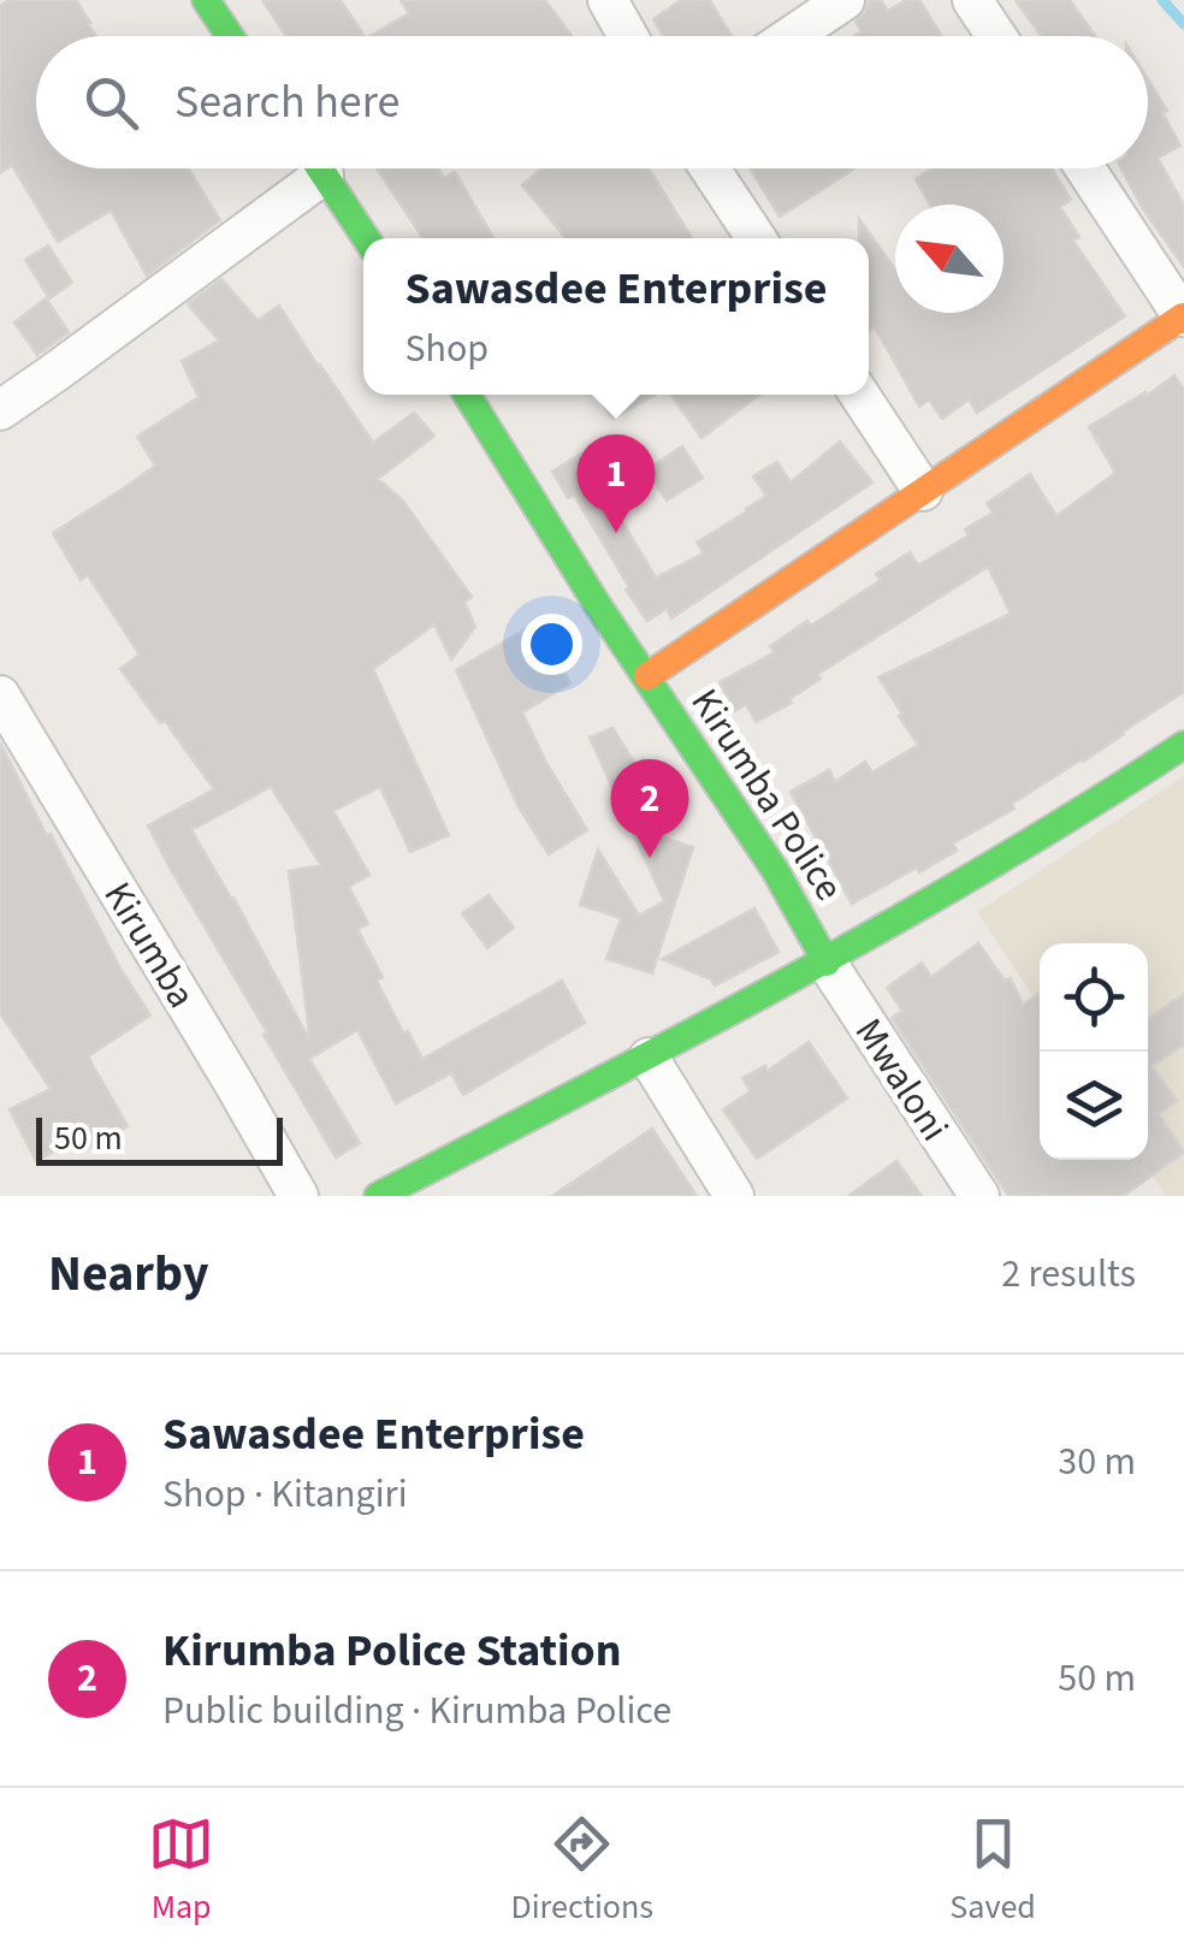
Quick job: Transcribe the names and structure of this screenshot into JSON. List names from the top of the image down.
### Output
{
  "streets": {
    "street": ["Kirumba Police", "Kirumba", "Mwaloni"]
  },
  "crossings": [
    ["Kirumba Police", "Mwaloni"]
  ],
  "scale_bar": "50 m",
  "north": "top left",
  "page": {
    "search": "Search here",
    "popup": ["Sawasdee Enterprise", "Shop"],
    "pins": ["1", "2"],
    "scale": "50 m",
    "heading": ["Nearby", "2 results"],
    "list": [
      {
        "mark": "1",
        "name": "Sawasdee Enterprise",
        "note": "Shop · Kitangiri",
        "value": "30 m"
      },
      {
        "mark": "2",
        "name": "Kirumba Police Station",
        "note": "Public building · Kirumba Police",
        "value": "50 m"
      }
    ],
    "nav": ["Map", "Directions", "Saved"]
  }
}
